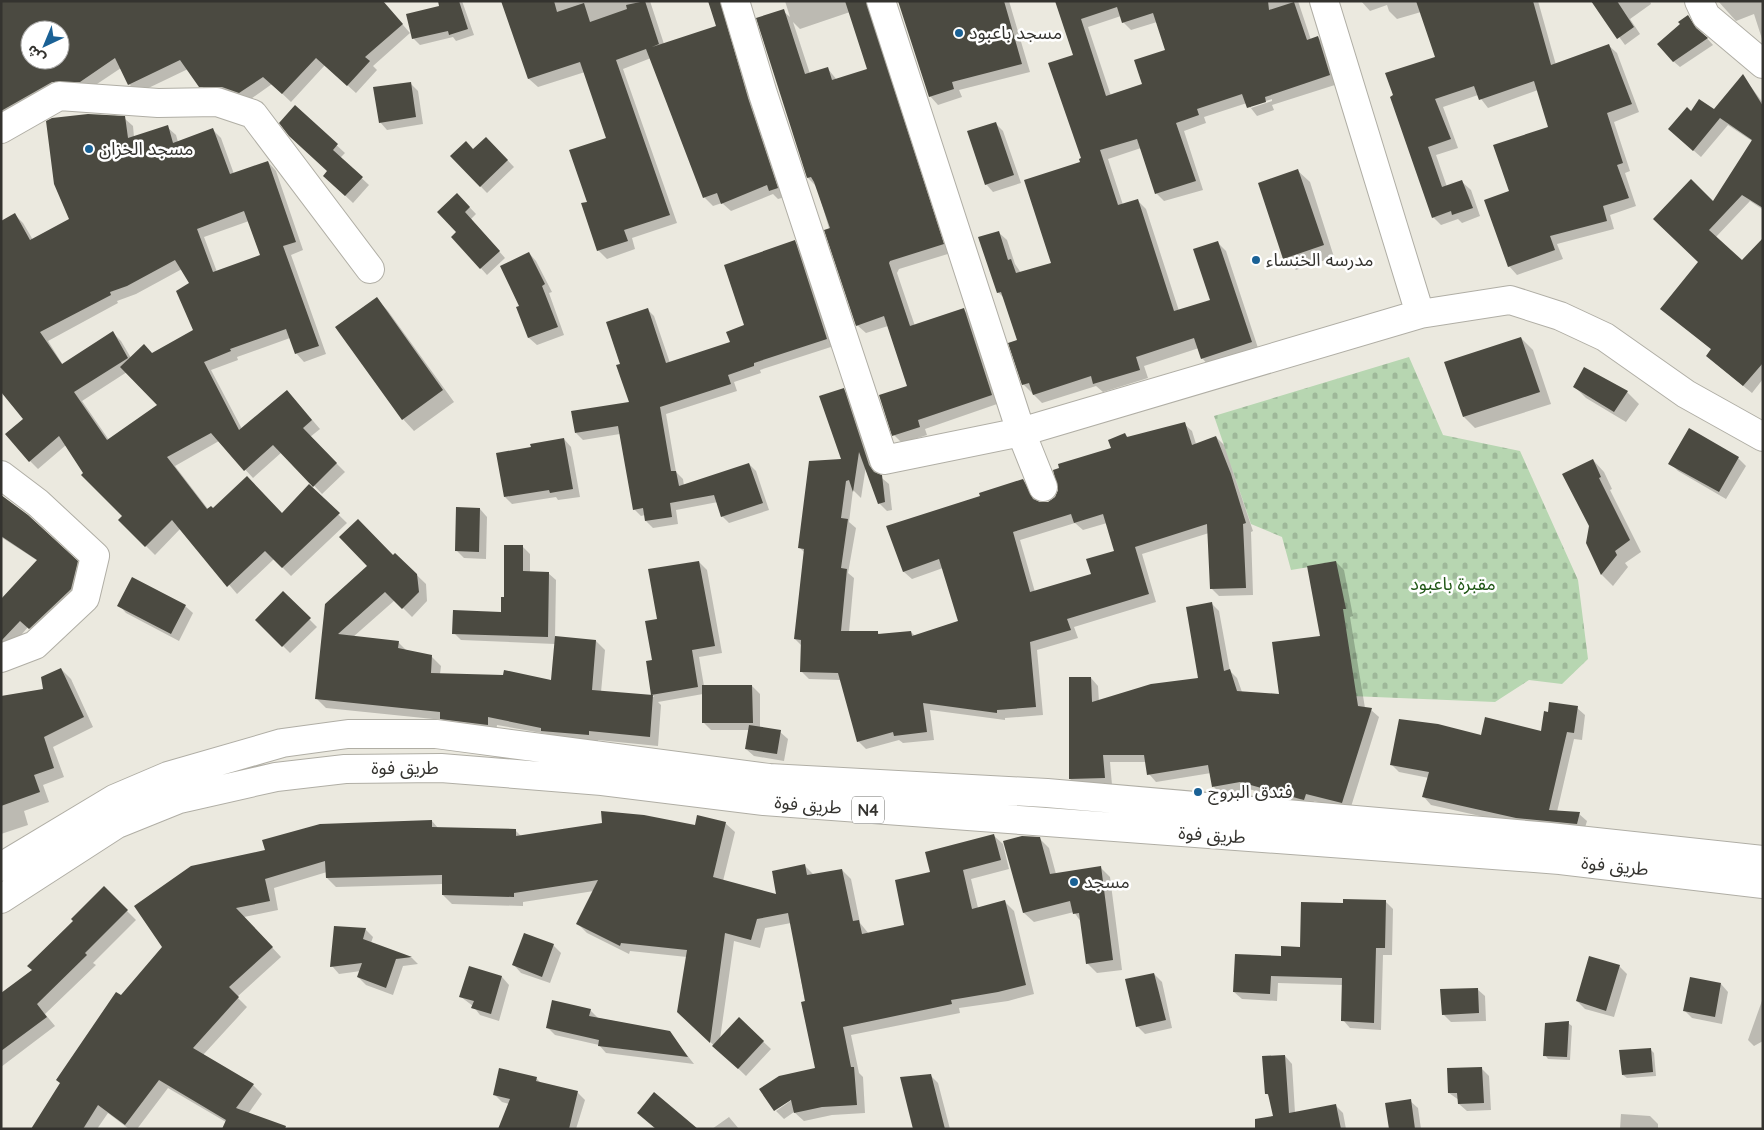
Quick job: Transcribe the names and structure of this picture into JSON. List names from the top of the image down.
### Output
{
  "streets": {
    "main road": ["طريق فوة", "N4"]
  },
  "parks": ["مقبرة باعبود"],
  "places": [
    "مسجد باعبود",
    "مسجد الخزان",
    "مدرسه الخنساء",
    "فندق البروج",
    "مسجد"
  ],
  "north": "bottom left"
}
